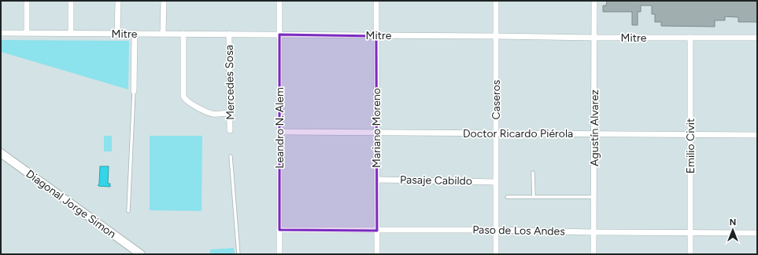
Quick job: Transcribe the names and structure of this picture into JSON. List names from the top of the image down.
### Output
{
  "streets": {
    "main road": ["Diagonal Jorge Simon"],
    "street": [
      "Mitre",
      "Mercedes Sosa",
      "Caseros",
      "Leandro N. Alem",
      "Mariano Moreno",
      "Agustín Alvarez",
      "Doctor Ricardo Piérola",
      "Emilio Civit",
      "Pasaje Cabildo",
      "Paso de Los Andes"
    ]
  },
  "crossings": [
    ["Mitre", "Mercedes Sosa"],
    ["Mitre", "Caseros"],
    ["Mitre", "Leandro N. Alem"],
    ["Mitre", "Mariano Moreno"],
    ["Mitre", "Agustín Alvarez"],
    ["Mitre", "Emilio Civit"],
    ["Caseros", "Doctor Ricardo Piérola"],
    ["Caseros", "Pasaje Cabildo"],
    ["Caseros", "Paso de Los Andes"],
    ["Leandro N. Alem", "Doctor Ricardo Piérola"],
    ["Leandro N. Alem", "Paso de Los Andes"],
    ["Mariano Moreno", "Doctor Ricardo Piérola"],
    ["Mariano Moreno", "Pasaje Cabildo"],
    ["Mariano Moreno", "Paso de Los Andes"],
    ["Agustín Alvarez", "Doctor Ricardo Piérola"],
    ["Agustín Alvarez", "Paso de Los Andes"],
    ["Doctor Ricardo Piérola", "Emilio Civit"],
    ["Emilio Civit", "Paso de Los Andes"]
  ],
  "north": "top"
}
